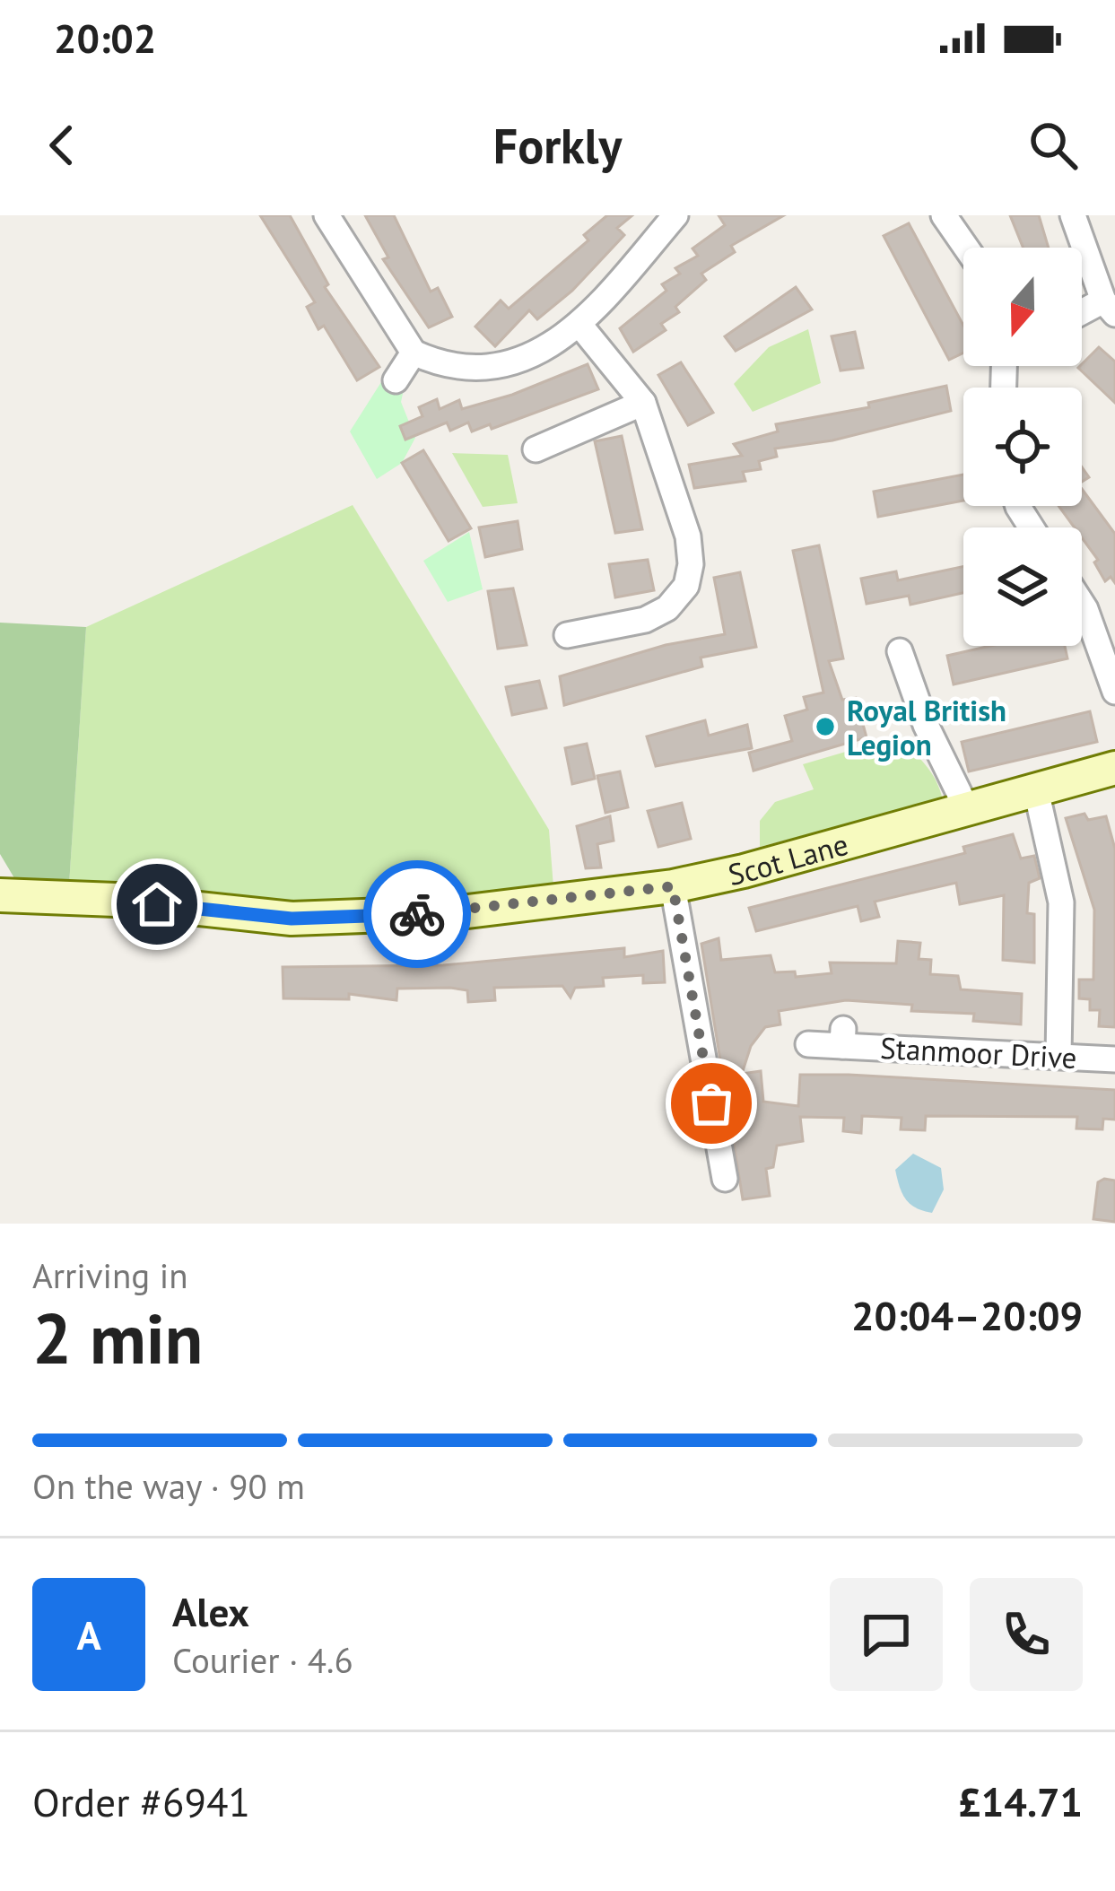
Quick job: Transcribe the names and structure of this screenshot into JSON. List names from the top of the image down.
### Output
{
  "streets": {
    "main road": ["Scot Lane"],
    "street": ["Stanmoor Drive"]
  },
  "places": ["Royal British Legion"],
  "north": "bottom",
  "page": {
    "status": "20:02",
    "header": "Forkly",
    "heading": ["2 min", "Arriving in", "20:04–20:09"],
    "panel": [
      "Alex",
      "Courier · 4.6",
      "Order #6941",
      "£14.71"
    ],
    "bar": "On the way · 90 m",
    "round": "A"
  }
}
